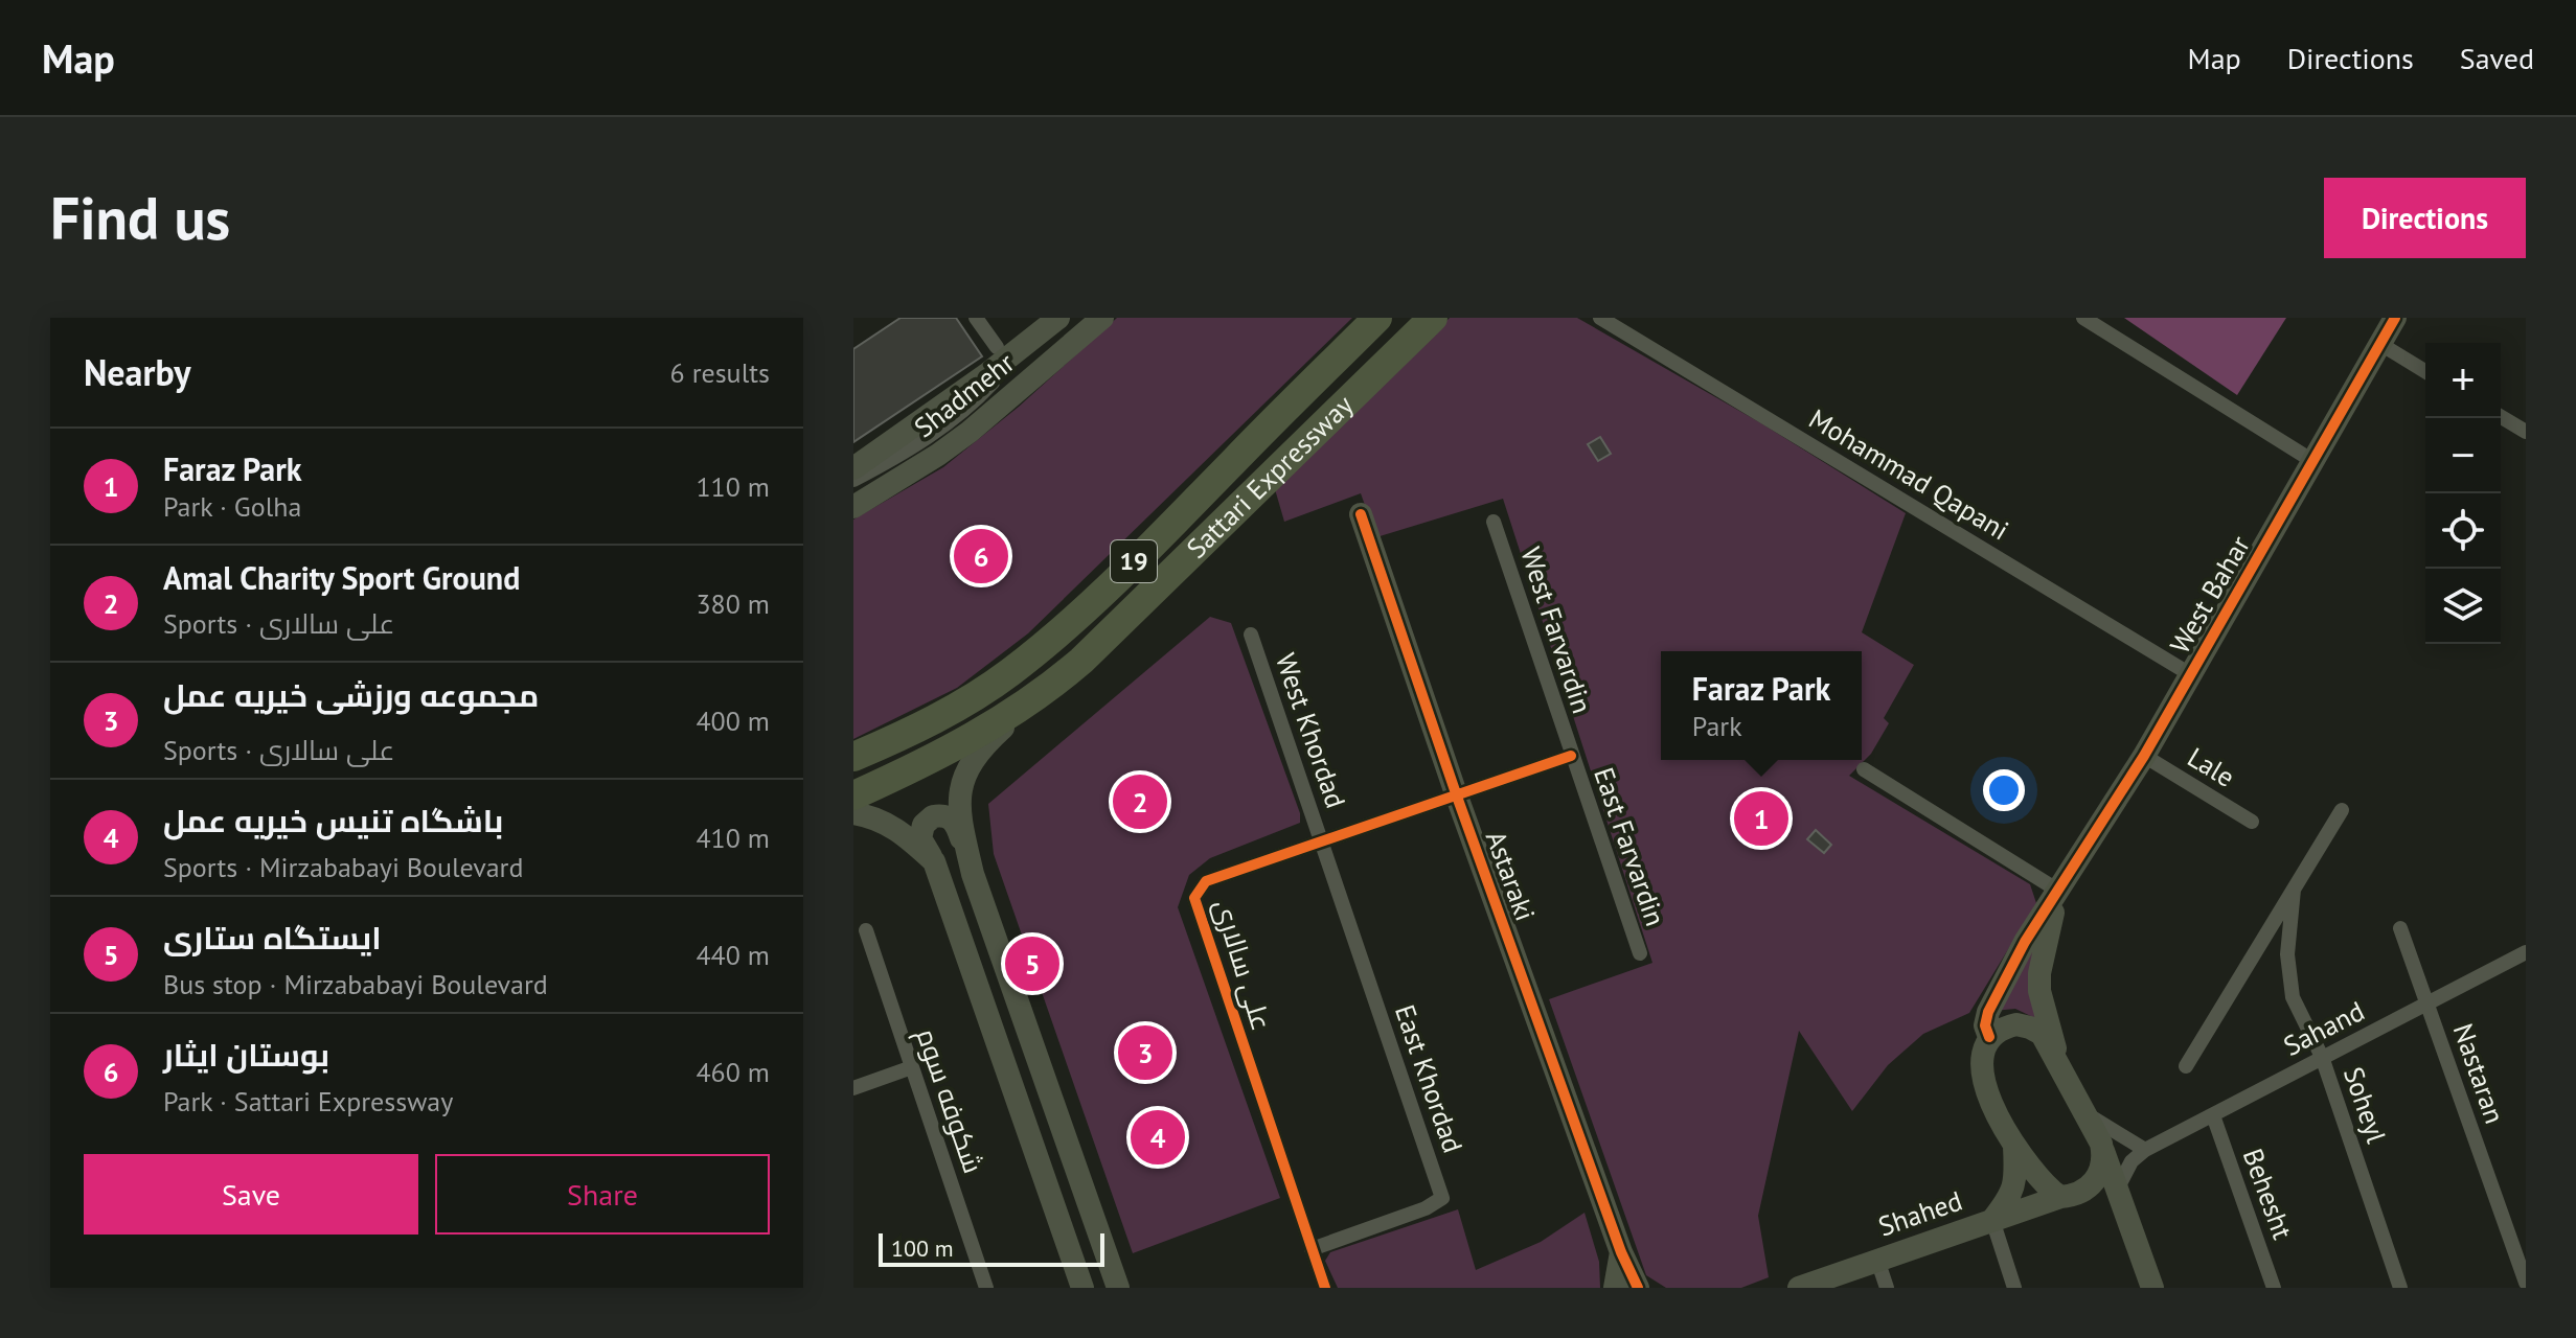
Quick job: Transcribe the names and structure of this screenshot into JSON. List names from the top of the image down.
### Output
{
  "streets": {
    "highway": ["Sattari Expressway", "19"],
    "street": [
      "Shadmehr",
      "Mohammad Qapani",
      "West Bahar",
      "West Farvardin",
      "West Khordad",
      "Lale",
      "East Farvardin",
      "Astaraki",
      "علی سالاری",
      "Sahand",
      "Nastaran",
      "East Khordad",
      "شکوفه سوم",
      "Soheyl",
      "Behesht",
      "Shahed"
    ]
  },
  "crossings": [
    ["Mohammad Qapani", "West Bahar"],
    ["West Bahar", "Lale"],
    ["West Farvardin", "East Farvardin"],
    ["West Farvardin", "علی سالاری"],
    ["West Khordad", "علی سالاری"],
    ["West Khordad", "East Khordad"],
    ["East Farvardin", "علی سالاری"],
    ["Astaraki", "علی سالاری"],
    ["علی سالاری", "East Khordad"],
    ["Sahand", "Nastaran"],
    ["Sahand", "Soheyl"],
    ["Sahand", "Behesht"]
  ],
  "scale_bar": "100 m",
  "page": {
    "header": "Map",
    "nav": ["Map", "Directions", "Saved"],
    "buttons": [
      "Directions",
      ["Save", "Share"]
    ],
    "title": "Find us",
    "heading": ["Nearby", "6 results"],
    "map_buttons": ["+", "−"],
    "list": [
      {
        "mark": "1",
        "name": "Faraz Park",
        "note": "Park · Golha",
        "value": "110 m"
      },
      {
        "mark": "2",
        "name": "Amal Charity Sport Ground",
        "note": "Sports · علی سالاری",
        "value": "380 m"
      },
      {
        "mark": "3",
        "name": "مجموعه ورزشی خیریه عمل",
        "note": "Sports · علی سالاری",
        "value": "400 m"
      },
      {
        "mark": "4",
        "name": "باشگاه تنیس خیریه عمل",
        "note": "Sports · Mirzababayi Boulevard",
        "value": "410 m"
      },
      {
        "mark": "5",
        "name": "ایستگاه ستاری",
        "note": "Bus stop · Mirzababayi Boulevard",
        "value": "440 m"
      },
      {
        "mark": "6",
        "name": "بوستان ایثار",
        "note": "Park · Sattari Expressway",
        "value": "460 m"
      }
    ],
    "pins": [
      "6",
      "2",
      "1",
      "5",
      "3",
      "4"
    ],
    "popup": ["Faraz Park", "Park"],
    "scale": "100 m"
  }
}
